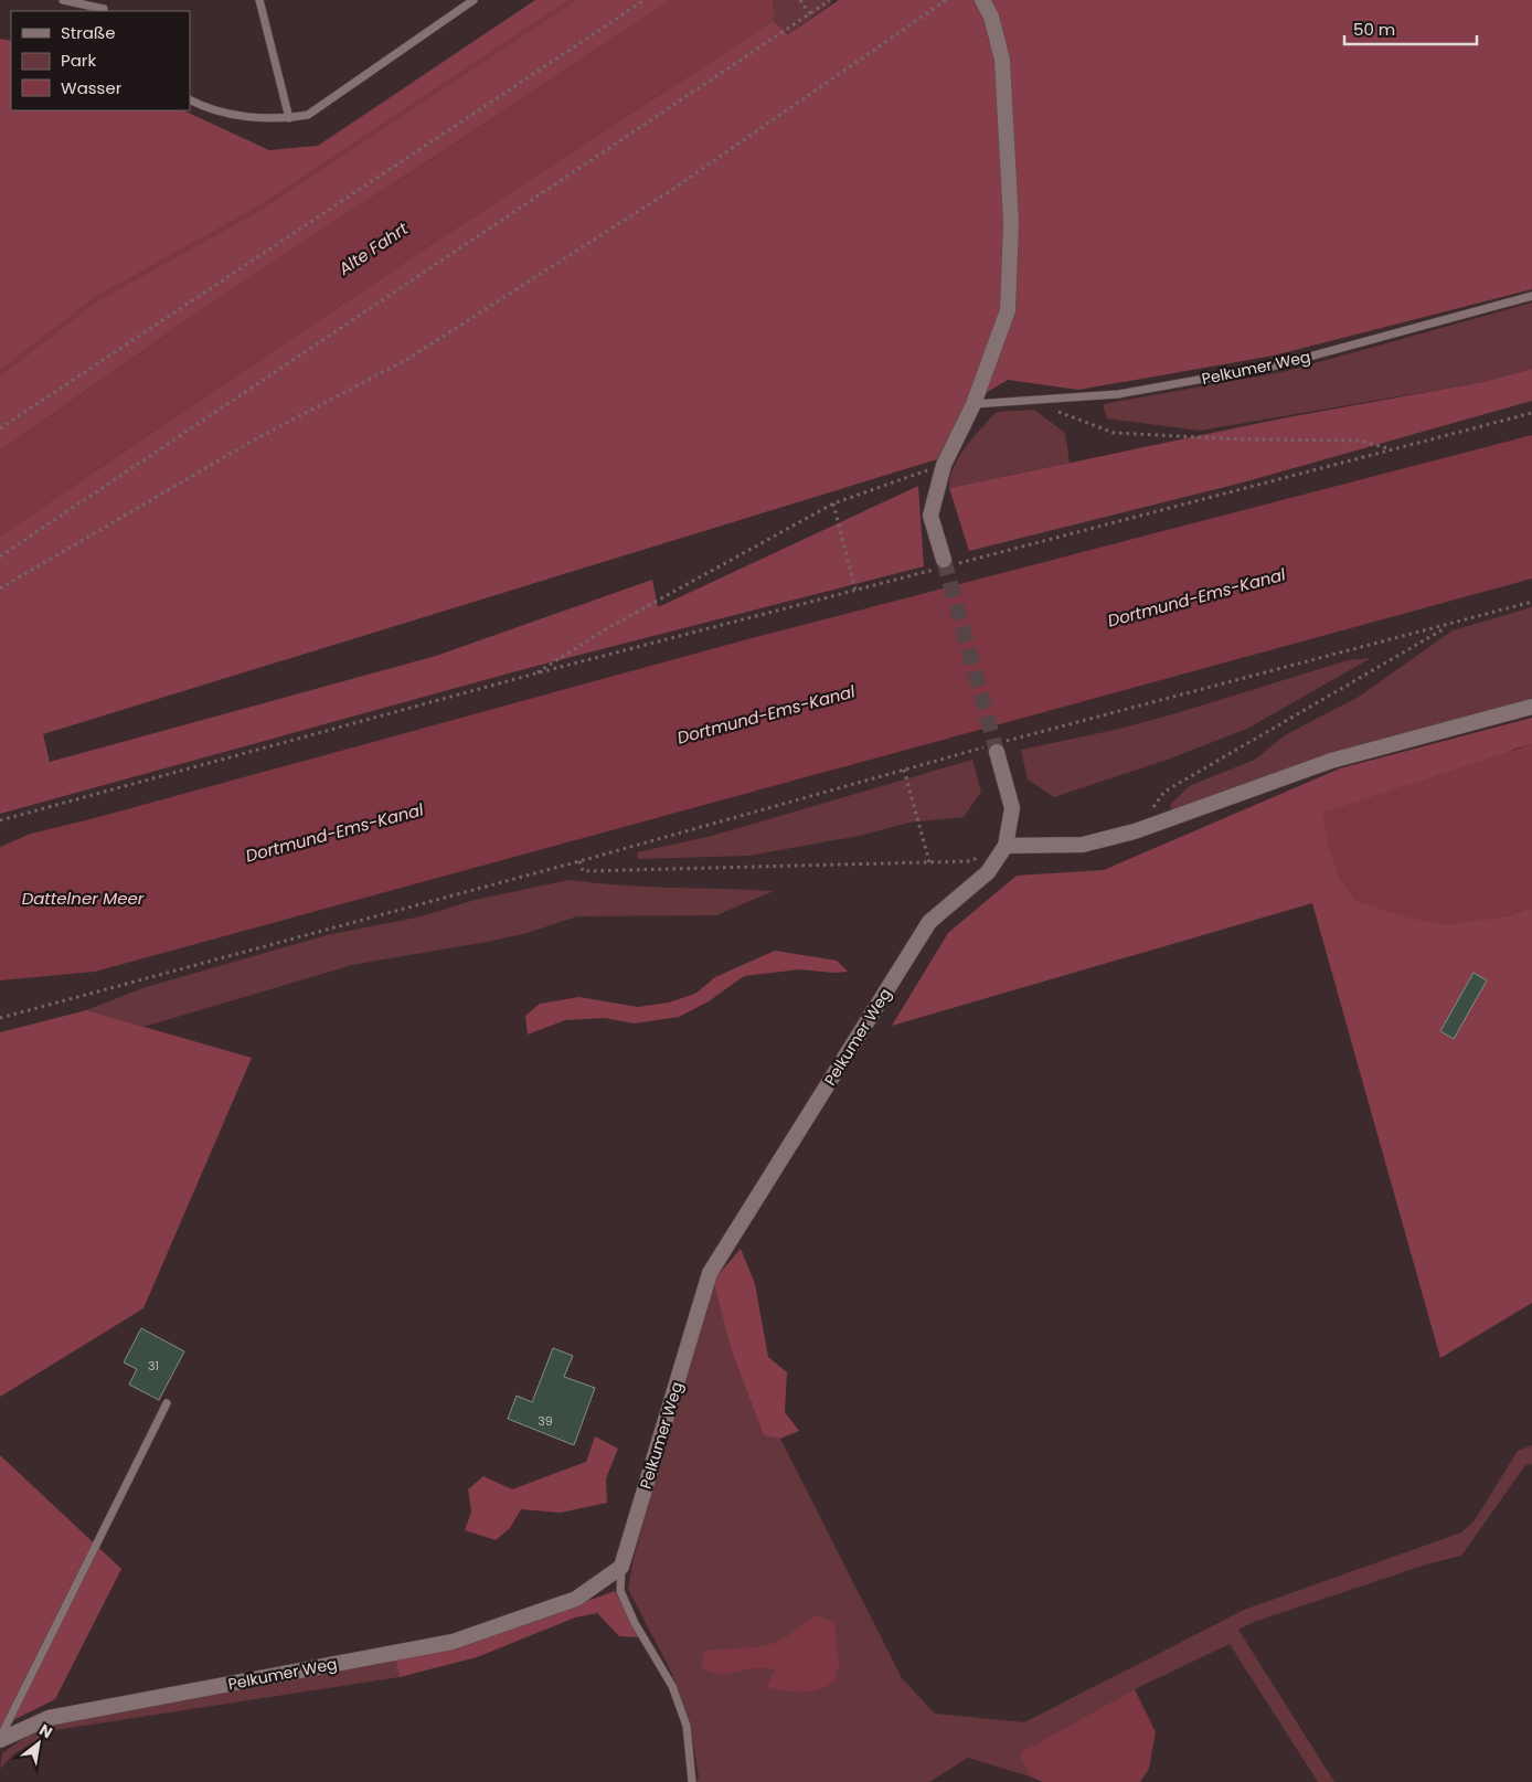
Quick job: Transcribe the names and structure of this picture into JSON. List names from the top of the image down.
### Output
{
  "streets": {
    "street": ["Pelkumer Weg"]
  },
  "water": ["Alte Fahrt", "Dortmund-Ems-Kanal", "Dattelner Meer"],
  "house_numbers": ["31", "39"],
  "legend": ["Straße", "Park", "Wasser"],
  "scale_bar": "50 m",
  "north": "top right"
}
